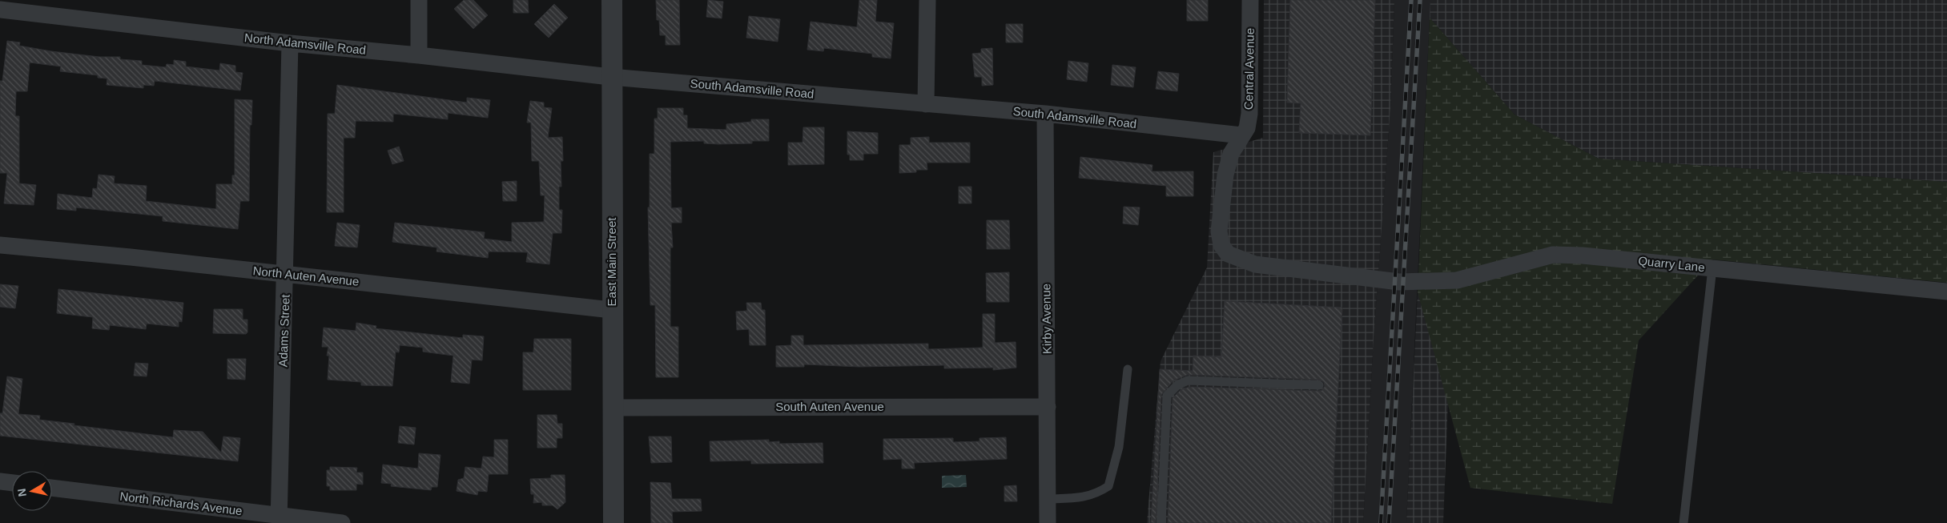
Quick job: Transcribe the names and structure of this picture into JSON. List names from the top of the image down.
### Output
{
  "streets": {
    "street": [
      "North Adamsville Road",
      "Central Avenue",
      "South Adamsville Road",
      "East Main Street",
      "Quarry Lane",
      "North Auten Avenue",
      "Kirby Avenue",
      "Adams Street",
      "South Auten Avenue",
      "North Richards Avenue"
    ]
  },
  "crossings": [
    ["North Adamsville Road", "South Adamsville Road"],
    ["North Adamsville Road", "East Main Street"],
    ["North Adamsville Road", "Adams Street"],
    ["Central Avenue", "South Adamsville Road"],
    ["Central Avenue", "Quarry Lane"],
    ["South Adamsville Road", "East Main Street"],
    ["South Adamsville Road", "Quarry Lane"],
    ["South Adamsville Road", "Kirby Avenue"],
    ["East Main Street", "North Auten Avenue"],
    ["East Main Street", "South Auten Avenue"],
    ["North Auten Avenue", "Adams Street"],
    ["Kirby Avenue", "South Auten Avenue"],
    ["Adams Street", "North Richards Avenue"]
  ],
  "north": "left"
}
